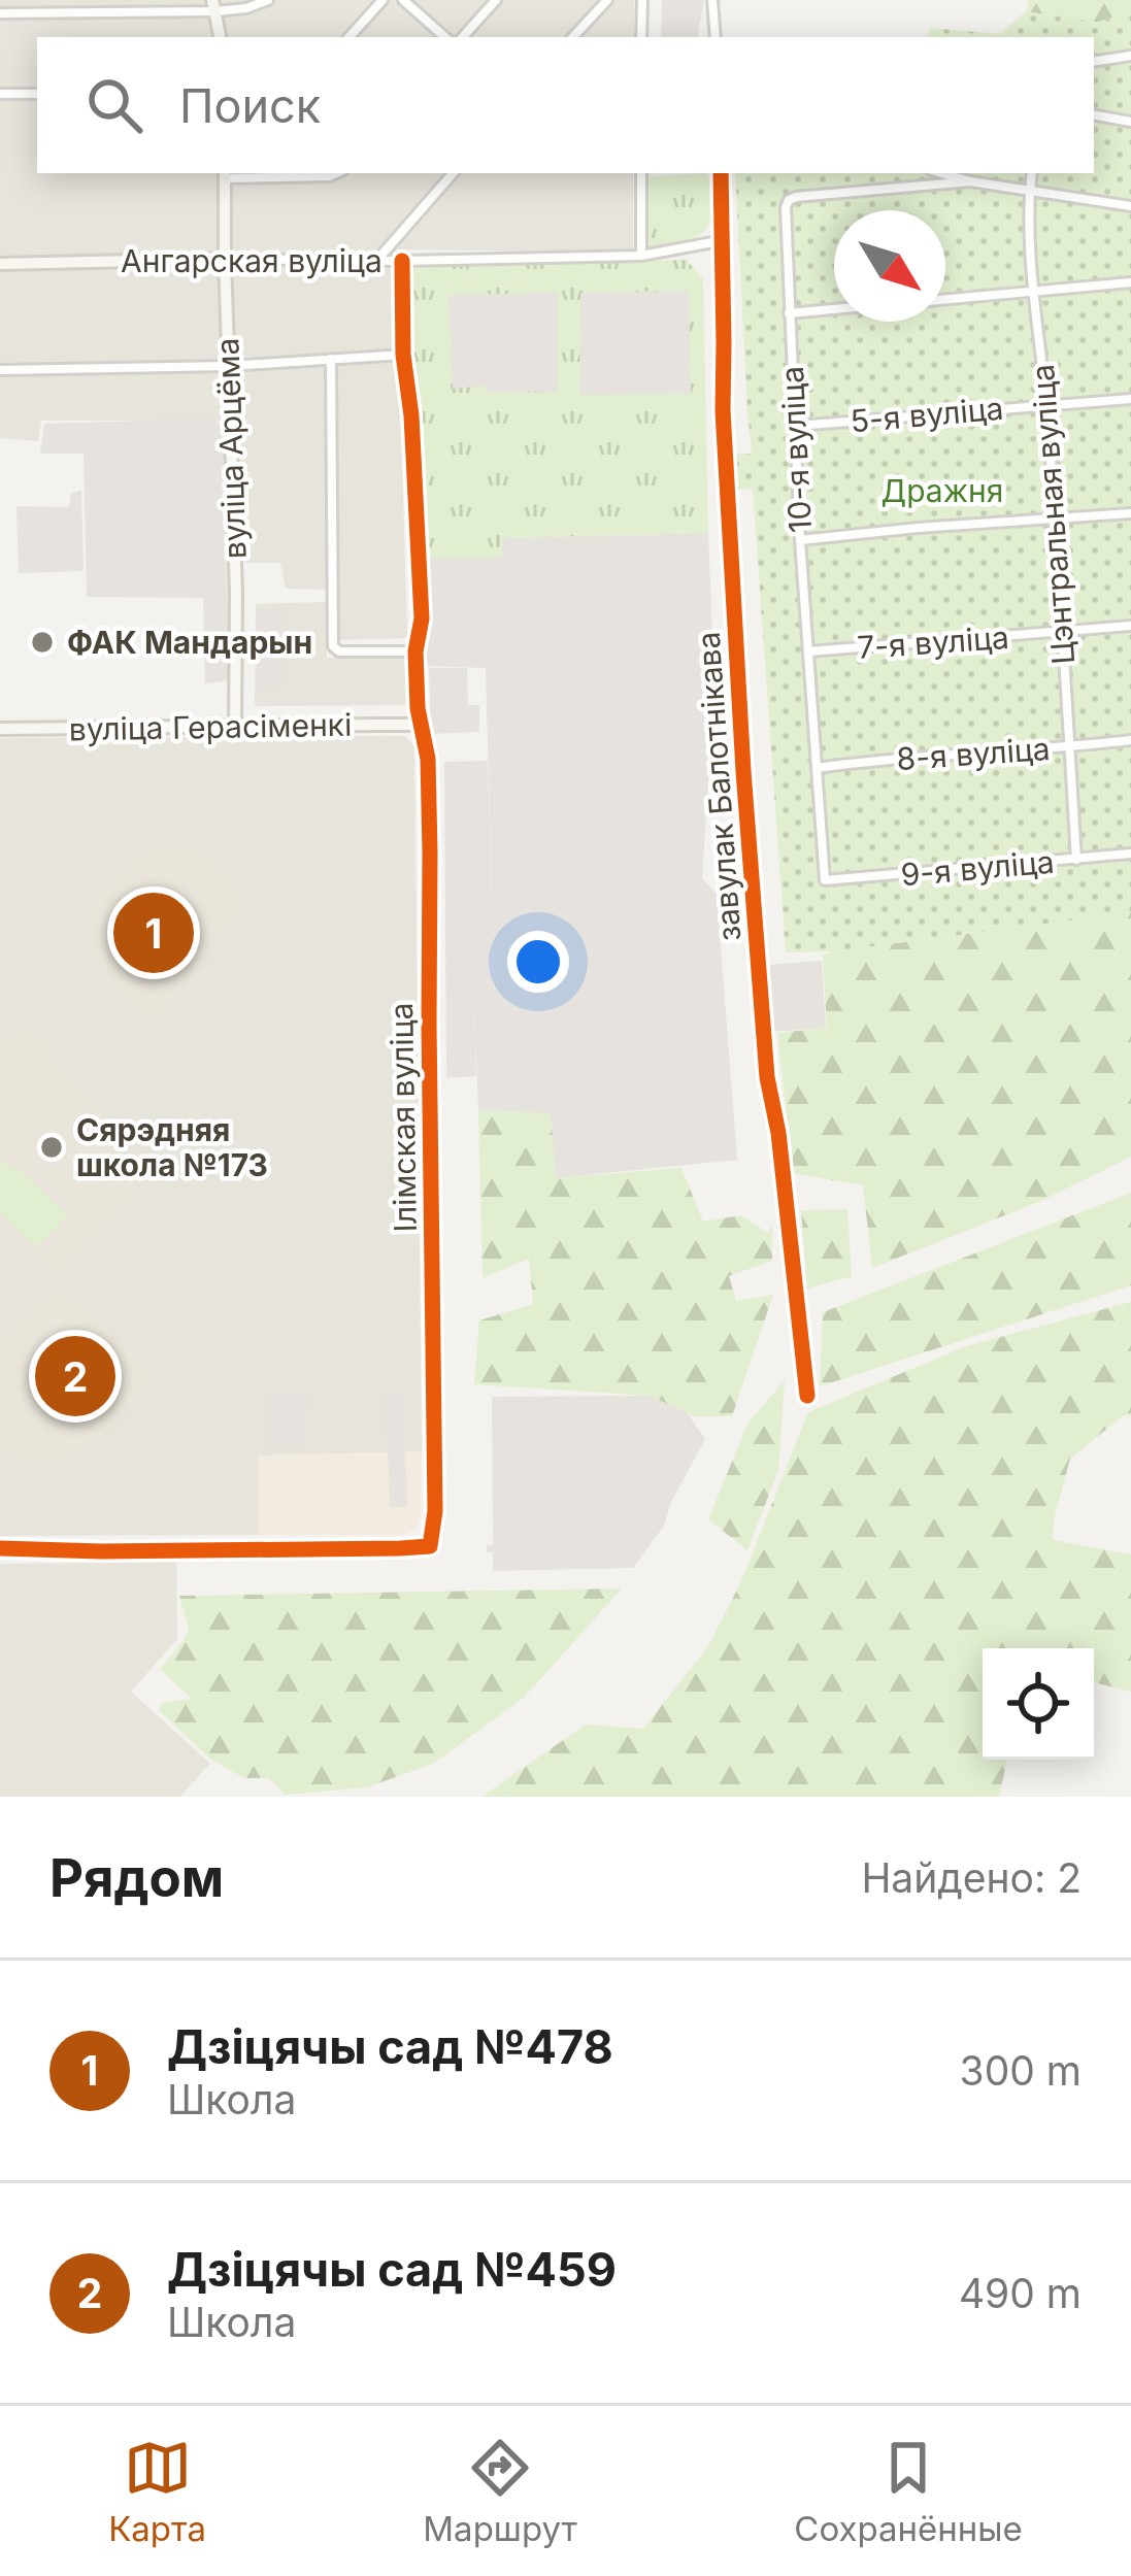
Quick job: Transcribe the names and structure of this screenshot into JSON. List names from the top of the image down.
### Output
{
  "streets": {
    "street": [
      "Ангарская вуліца",
      "5-я вуліца",
      "вуліца Арцёма",
      "10-я вуліца",
      "Цэнтральная вуліца",
      "7-я вуліца",
      "вуліца Герасіменкі",
      "8-я вуліца",
      "завулак Балотнікава",
      "9-я вуліца",
      "Ілімская вуліца"
    ]
  },
  "crossings": [
    ["Ангарская вуліца", "вуліца Арцёма"],
    ["Ангарская вуліца", "завулак Балотнікава"],
    ["Ангарская вуліца", "Ілімская вуліца"],
    ["5-я вуліца", "10-я вуліца"],
    ["5-я вуліца", "Цэнтральная вуліца"],
    ["вуліца Арцёма", "вуліца Герасіменкі"],
    ["10-я вуліца", "7-я вуліца"],
    ["10-я вуліца", "8-я вуліца"],
    ["10-я вуліца", "9-я вуліца"],
    ["Цэнтральная вуліца", "7-я вуліца"],
    ["Цэнтральная вуліца", "8-я вуліца"],
    ["Цэнтральная вуліца", "9-я вуліца"],
    ["вуліца Герасіменкі", "Ілімская вуліца"]
  ],
  "parks": ["Дражня"],
  "places": ["ФАК Мандарын", "Сярэдняя школа №173"],
  "north": "bottom right",
  "page": {
    "search": "Поиск",
    "pins": ["1", "2"],
    "heading": ["Рядом", "Найдено: 2"],
    "list": [
      {
        "mark": "1",
        "name": "Дзіцячы сад №478",
        "note": "Школа",
        "value": "300 m"
      },
      {
        "mark": "2",
        "name": "Дзіцячы сад №459",
        "note": "Школа",
        "value": "490 m"
      }
    ],
    "nav": ["Карта", "Маршрут", "Сохранённые"]
  }
}
